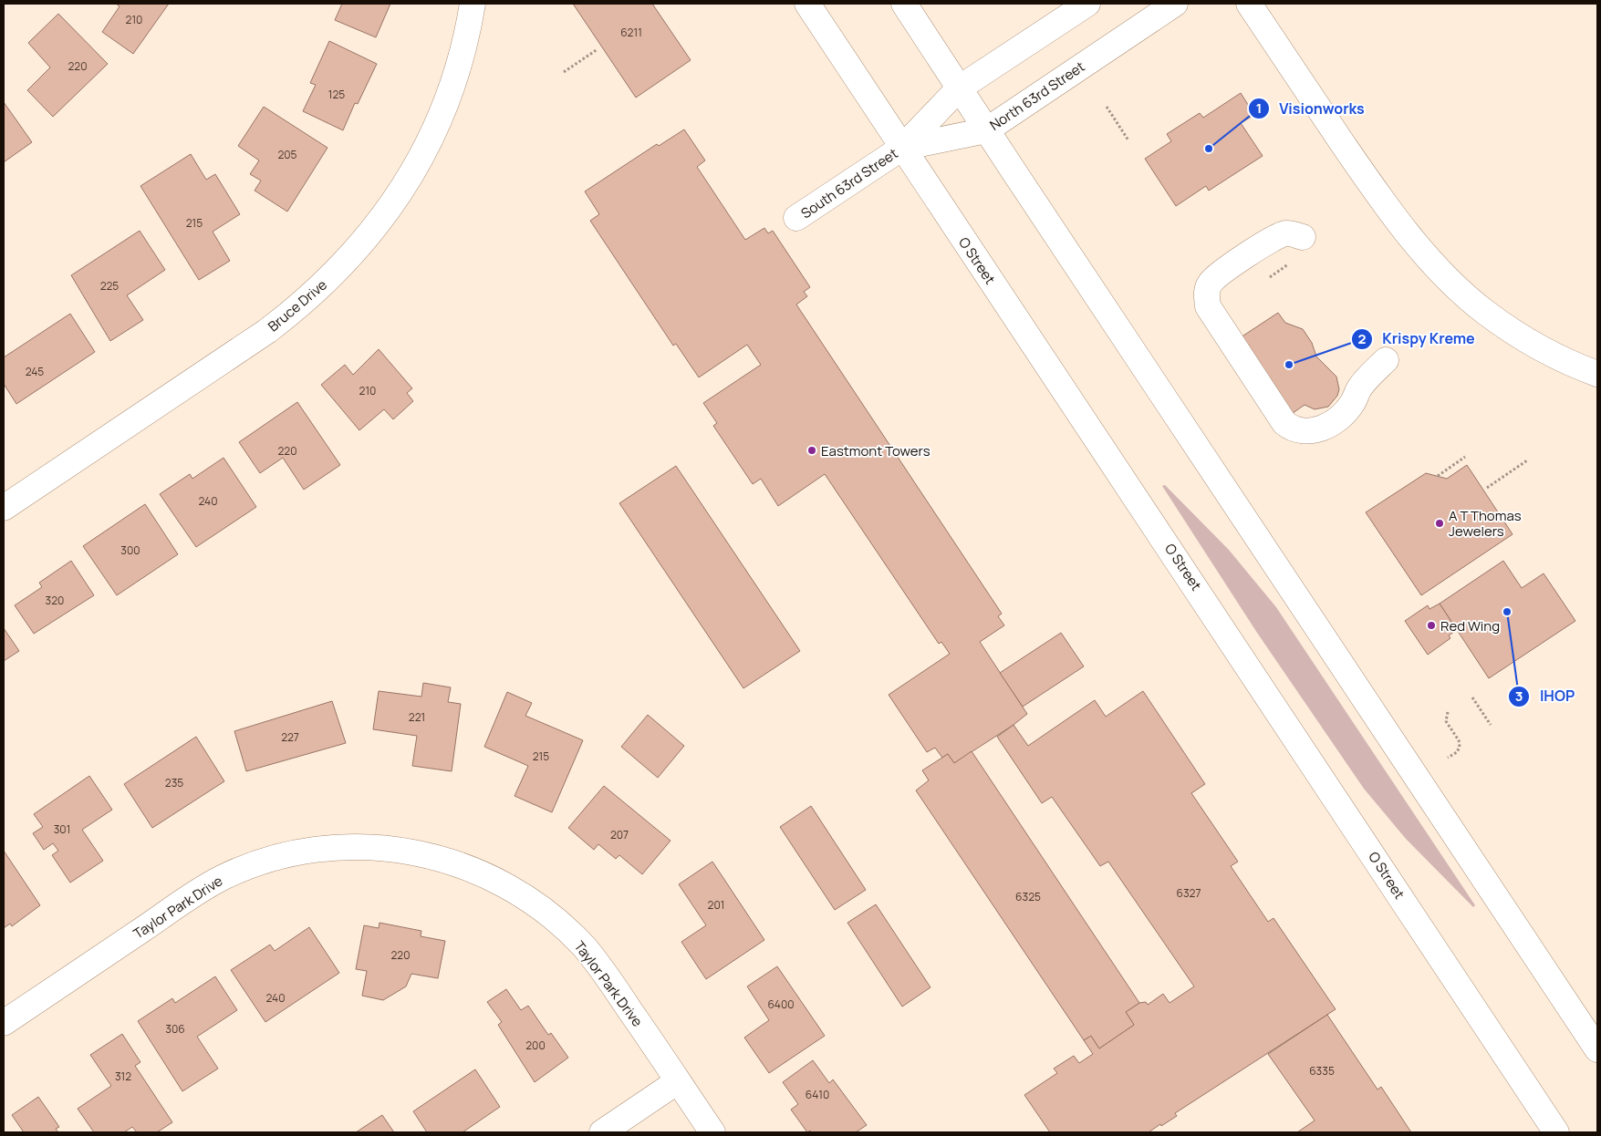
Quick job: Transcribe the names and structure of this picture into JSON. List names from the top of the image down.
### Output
{
  "streets": {
    "main road": [
      "North 63rd Street",
      "South 63rd Street",
      "O Street",
      "Bruce Drive",
      "Taylor Park Drive"
    ]
  },
  "crossings": [
    ["North 63rd Street", "South 63rd Street"],
    ["North 63rd Street", "O Street"],
    ["South 63rd Street", "O Street"]
  ],
  "places": [
    "Visionworks",
    "Krispy Kreme",
    "Eastmont Towers",
    "A T Thomas Jewelers",
    "IHOP",
    "Red Wing"
  ],
  "house_numbers": [
    "210",
    "6211",
    "220",
    "125",
    "205",
    "215",
    "225",
    "245",
    "210",
    "220",
    "240",
    "300",
    "320",
    "221",
    "227",
    "215",
    "235",
    "301",
    "207",
    "6327",
    "6325",
    "201",
    "220",
    "240",
    "6400",
    "306",
    "200",
    "6335",
    "312",
    "6410"
  ]
}
